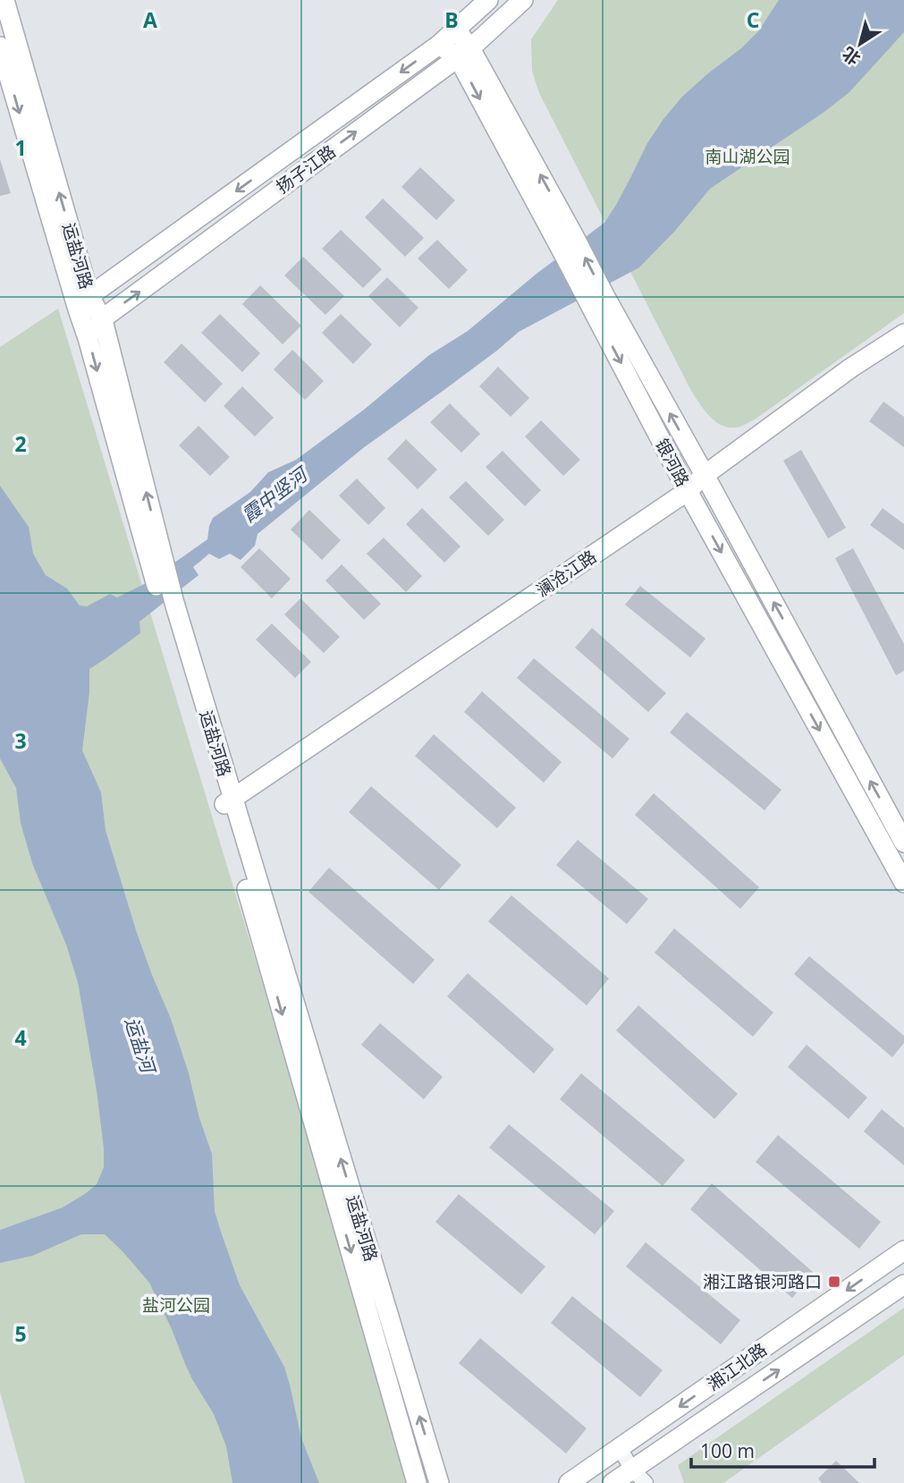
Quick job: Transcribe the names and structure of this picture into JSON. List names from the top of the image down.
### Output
{
  "streets": {
    "main road": [
      "扬子江路",
      "运盐河路",
      "银河路",
      "澜沧江路",
      "湘江北路"
    ]
  },
  "crossings": [
    ["扬子江路", "运盐河路"],
    ["扬子江路", "银河路"],
    ["运盐河路", "澜沧江路"],
    ["银河路", "澜沧江路"]
  ],
  "water": ["霞中竖河", "运盐河"],
  "parks": ["南山湖公园", "盐河公园"],
  "places": {
    "transit": ["湘江路银河路口"]
  },
  "scale_bar": "100 m",
  "north": "bottom left",
  "grid": {
    "columns": ["A", "B", "C"],
    "rows": [
      "1",
      "2",
      "3",
      "4",
      "5"
    ]
  }
}
